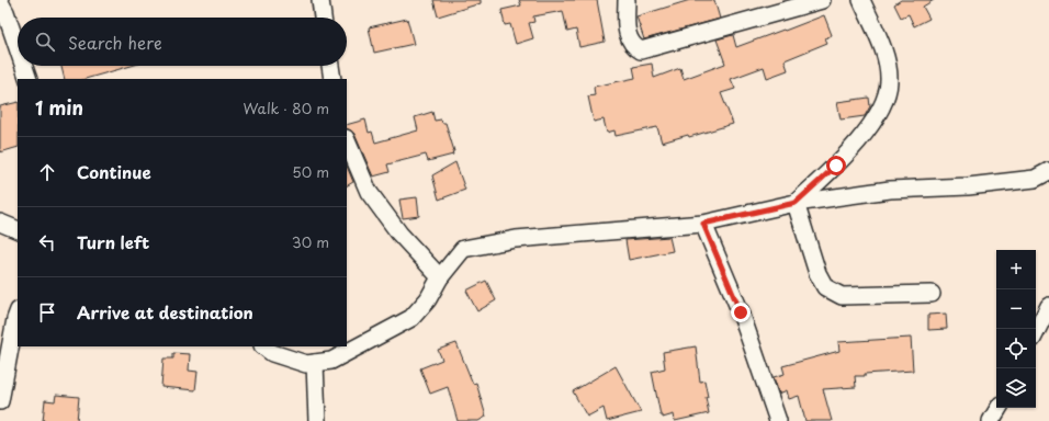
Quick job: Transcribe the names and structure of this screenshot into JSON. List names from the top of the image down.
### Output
{
  "page": {
    "search": "Search here",
    "heading": ["1 min", "Walk · 80 m"],
    "list": [
      ["Continue", "50 m"],
      ["Turn left", "30 m"],
      "Arrive at destination"
    ],
    "map_buttons": ["+", "−"]
  }
}
